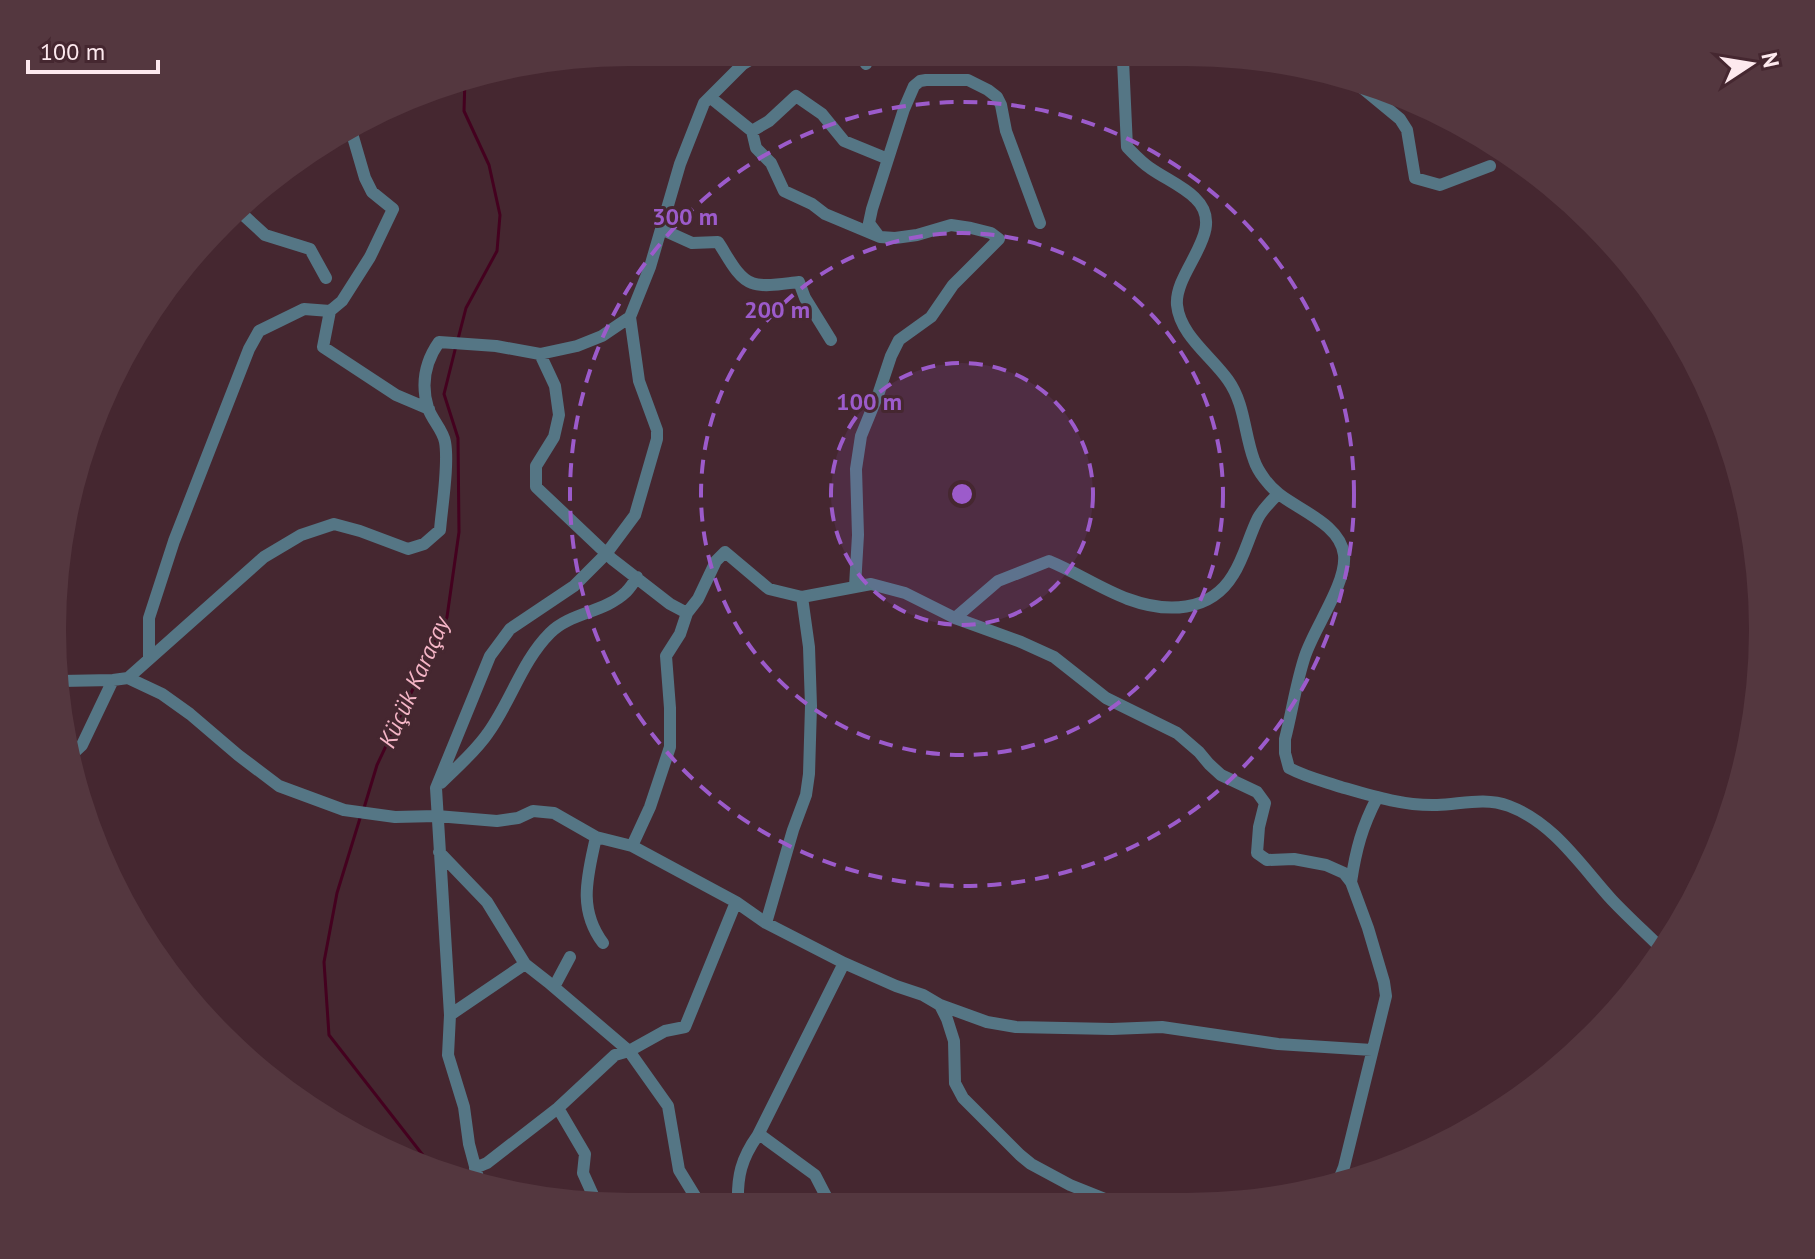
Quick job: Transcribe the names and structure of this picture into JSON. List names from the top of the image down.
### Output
{
  "water": ["Küçük Karaçay"],
  "scale_bar": "100 m",
  "north": "right",
  "rings": ["300 m", "200 m", "100 m"]
}
